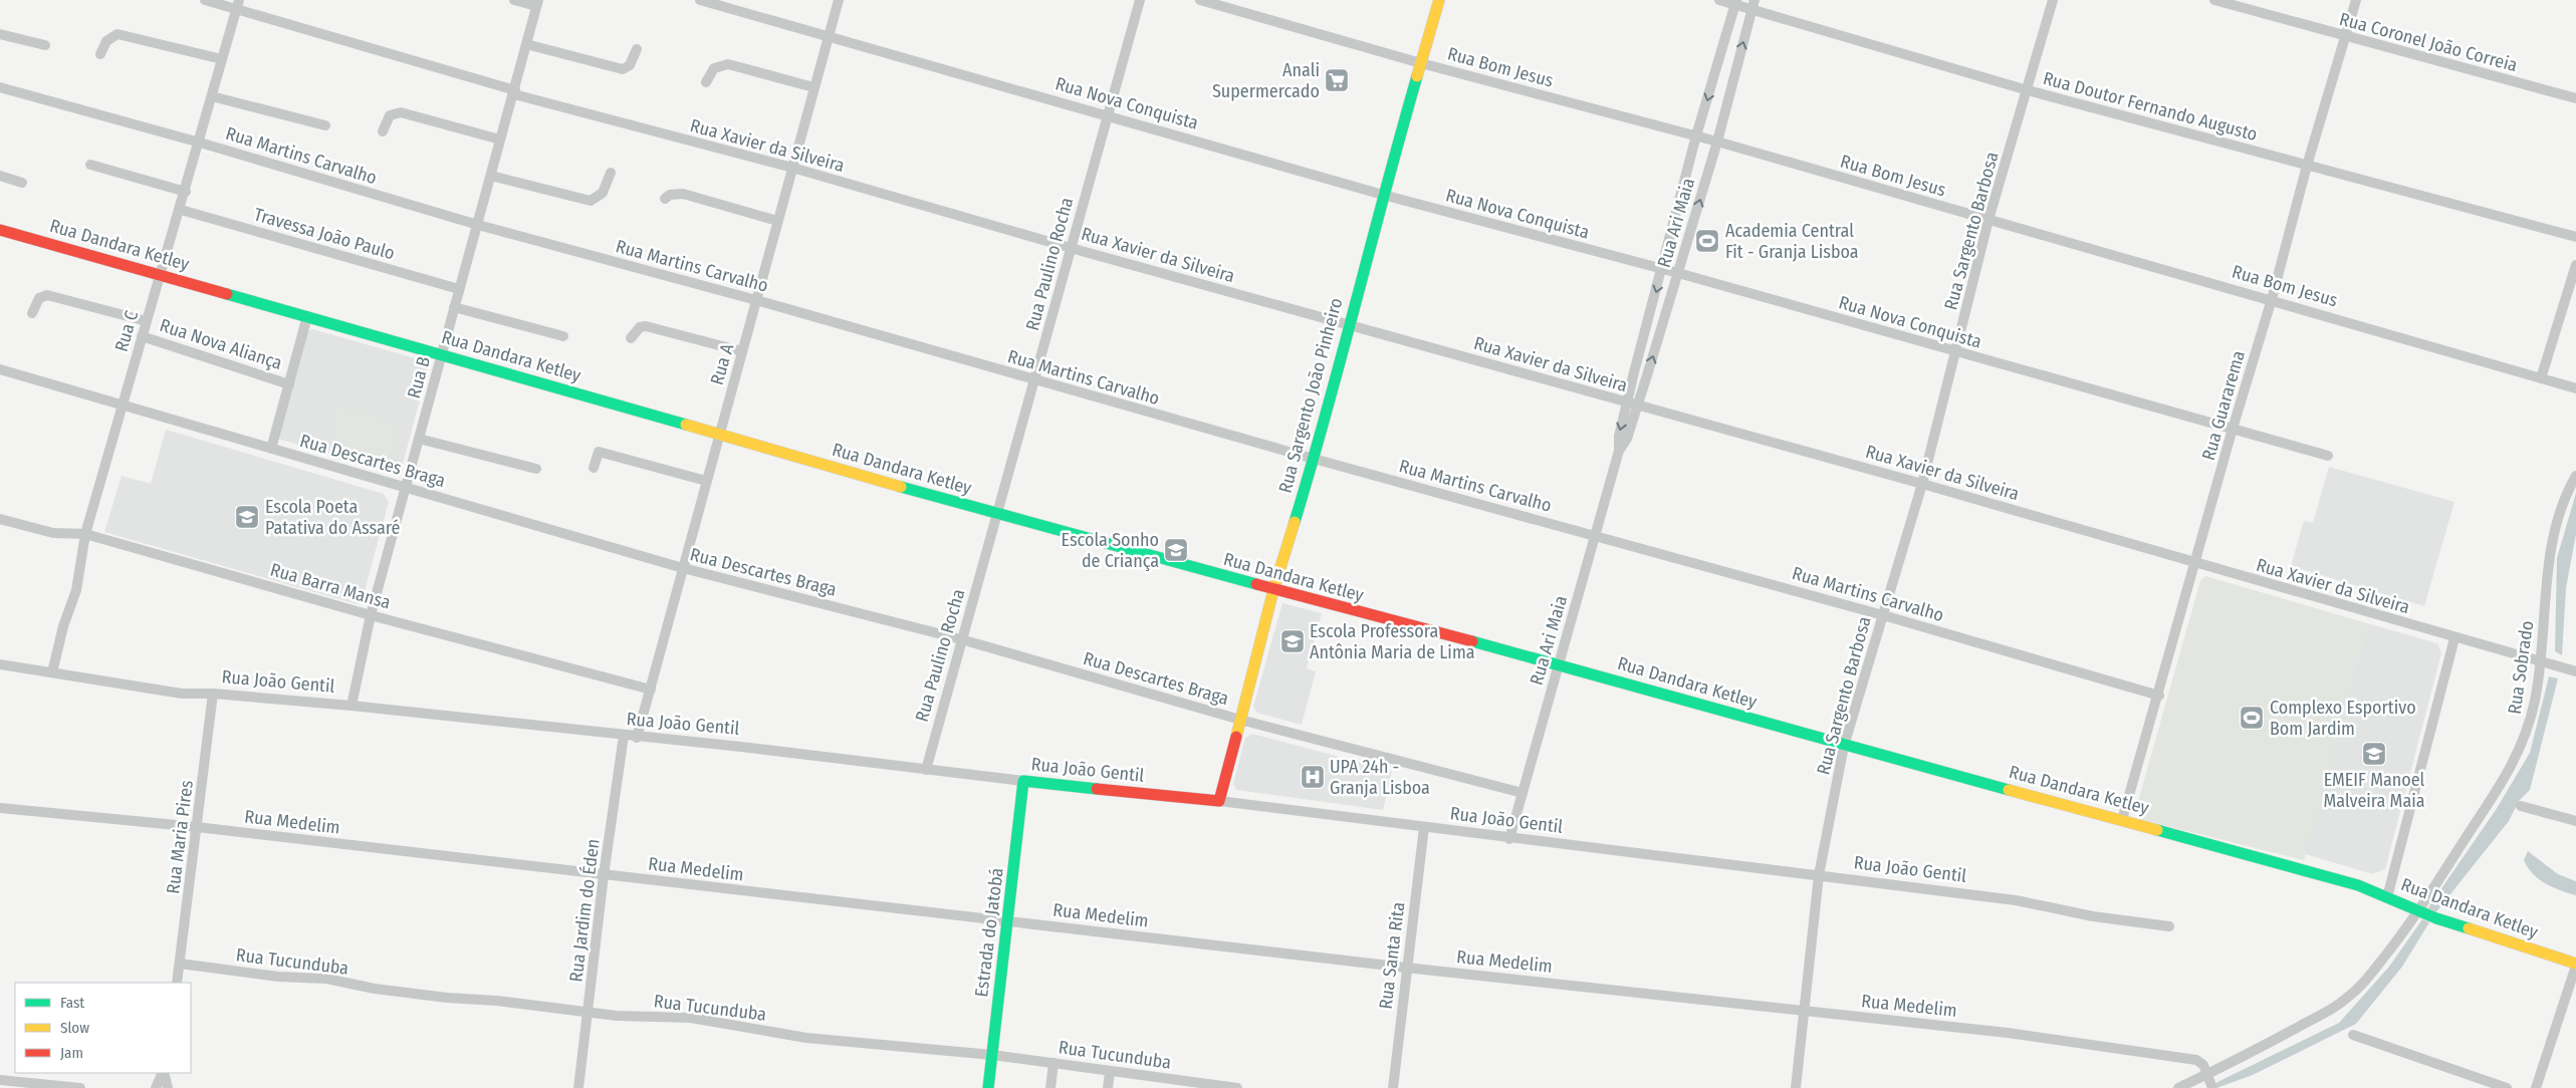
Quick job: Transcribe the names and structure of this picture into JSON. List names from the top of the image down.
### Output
{
  "streets": {
    "street": [
      "Rua Coronel João Correia",
      "Rua Bom Jesus",
      "Rua Nova Conquista",
      "Rua Doutor Fernando Augusto",
      "Rua Xavier da Silveira",
      "Rua Martins Carvalho",
      "Rua Ari Maia",
      "Rua Sargento Barbosa",
      "Travessa João Paulo",
      "Rua Dandara Ketley",
      "Rua Paulino Rocha",
      "Rua C",
      "Rua Nova Aliança",
      "Rua A",
      "Rua B",
      "Rua Sargento João Pinheiro",
      "Rua Guararema",
      "Rua Descartes Braga",
      "Rua Barra Mansa",
      "Rua Sobrado",
      "Rua João Gentil",
      "Rua Medelim",
      "Rua Maria Pires",
      "Rua Jardim do Éden",
      "Estrada do Jatobá",
      "Rua Santa Rita",
      "Rua Tucunduba"
    ]
  },
  "crossings": [
    ["Rua Coronel João Correia", "Rua Guararema"],
    ["Rua Bom Jesus", "Rua Ari Maia"],
    ["Rua Bom Jesus", "Rua Sargento Barbosa"],
    ["Rua Bom Jesus", "Rua Sargento João Pinheiro"],
    ["Rua Bom Jesus", "Rua Guararema"],
    ["Rua Nova Conquista", "Rua Ari Maia"],
    ["Rua Nova Conquista", "Rua Sargento Barbosa"],
    ["Rua Nova Conquista", "Rua Paulino Rocha"],
    ["Rua Nova Conquista", "Rua A"],
    ["Rua Nova Conquista", "Rua Sargento João Pinheiro"],
    ["Rua Nova Conquista", "Rua Guararema"],
    ["Rua Doutor Fernando Augusto", "Rua Ari Maia"],
    ["Rua Doutor Fernando Augusto", "Rua Sargento Barbosa"],
    ["Rua Doutor Fernando Augusto", "Rua Guararema"],
    ["Rua Xavier da Silveira", "Rua Ari Maia"],
    ["Rua Xavier da Silveira", "Rua Sargento Barbosa"],
    ["Rua Xavier da Silveira", "Rua Paulino Rocha"],
    ["Rua Xavier da Silveira", "Rua C"],
    ["Rua Xavier da Silveira", "Rua A"],
    ["Rua Xavier da Silveira", "Rua B"],
    ["Rua Xavier da Silveira", "Rua Sargento João Pinheiro"],
    ["Rua Xavier da Silveira", "Rua Guararema"],
    ["Rua Xavier da Silveira", "Rua Sobrado"],
    ["Rua Martins Carvalho", "Rua Ari Maia"],
    ["Rua Martins Carvalho", "Rua Sargento Barbosa"],
    ["Rua Martins Carvalho", "Rua Paulino Rocha"],
    ["Rua Martins Carvalho", "Rua C"],
    ["Rua Martins Carvalho", "Rua A"],
    ["Rua Martins Carvalho", "Rua B"],
    ["Rua Martins Carvalho", "Rua Sargento João Pinheiro"],
    ["Rua Martins Carvalho", "Rua Guararema"],
    ["Rua Ari Maia", "Rua Dandara Ketley"],
    ["Rua Ari Maia", "Rua Descartes Braga"],
    ["Rua Ari Maia", "Rua João Gentil"],
    ["Rua Sargento Barbosa", "Rua Dandara Ketley"],
    ["Rua Sargento Barbosa", "Rua João Gentil"],
    ["Rua Sargento Barbosa", "Rua Medelim"],
    ["Travessa João Paulo", "Rua C"],
    ["Travessa João Paulo", "Rua B"],
    ["Rua Dandara Ketley", "Rua Paulino Rocha"],
    ["Rua Dandara Ketley", "Rua C"],
    ["Rua Dandara Ketley", "Rua A"],
    ["Rua Dandara Ketley", "Rua B"],
    ["Rua Dandara Ketley", "Rua Sargento João Pinheiro"],
    ["Rua Dandara Ketley", "Rua Guararema"],
    ["Rua Dandara Ketley", "Rua Sobrado"],
    ["Rua Paulino Rocha", "Rua Descartes Braga"],
    ["Rua Paulino Rocha", "Rua João Gentil"],
    ["Rua C", "Rua Nova Aliança"],
    ["Rua C", "Rua Descartes Braga"],
    ["Rua C", "Rua Barra Mansa"],
    ["Rua C", "Rua João Gentil"],
    ["Rua A", "Rua Descartes Braga"],
    ["Rua A", "Rua Barra Mansa"],
    ["Rua A", "Rua João Gentil"],
    ["Rua B", "Rua Descartes Braga"],
    ["Rua B", "Rua Barra Mansa"],
    ["Rua B", "Rua João Gentil"],
    ["Rua Sargento João Pinheiro", "Rua Descartes Braga"],
    ["Rua Sargento João Pinheiro", "Rua João Gentil"],
    ["Rua Sobrado", "Rua Medelim"],
    ["Rua João Gentil", "Rua Maria Pires"],
    ["Rua João Gentil", "Rua Jardim do Éden"],
    ["Rua João Gentil", "Estrada do Jatobá"],
    ["Rua João Gentil", "Rua Santa Rita"],
    ["Rua Medelim", "Rua Maria Pires"],
    ["Rua Medelim", "Rua Jardim do Éden"],
    ["Rua Medelim", "Estrada do Jatobá"],
    ["Rua Medelim", "Rua Santa Rita"],
    ["Rua Maria Pires", "Rua Tucunduba"],
    ["Rua Jardim do Éden", "Rua Tucunduba"],
    ["Estrada do Jatobá", "Rua Tucunduba"]
  ],
  "places": {
    "supermarket": ["Anali Supermercado"],
    "sports": ["Academia Central Fit - Granja Lisboa", "Complexo Esportivo Bom Jardim"],
    "school or university": [
      "Escola Poeta Patativa do Assaré",
      "Escola Sonho de Criança",
      "Escola Professora Antônia Maria de Lima",
      "EMEIF Manoel Malveira Maia"
    ],
    "hospital": ["UPA 24h - Granja Lisboa"]
  },
  "legend": ["Fast", "Slow", "Jam"]
}
